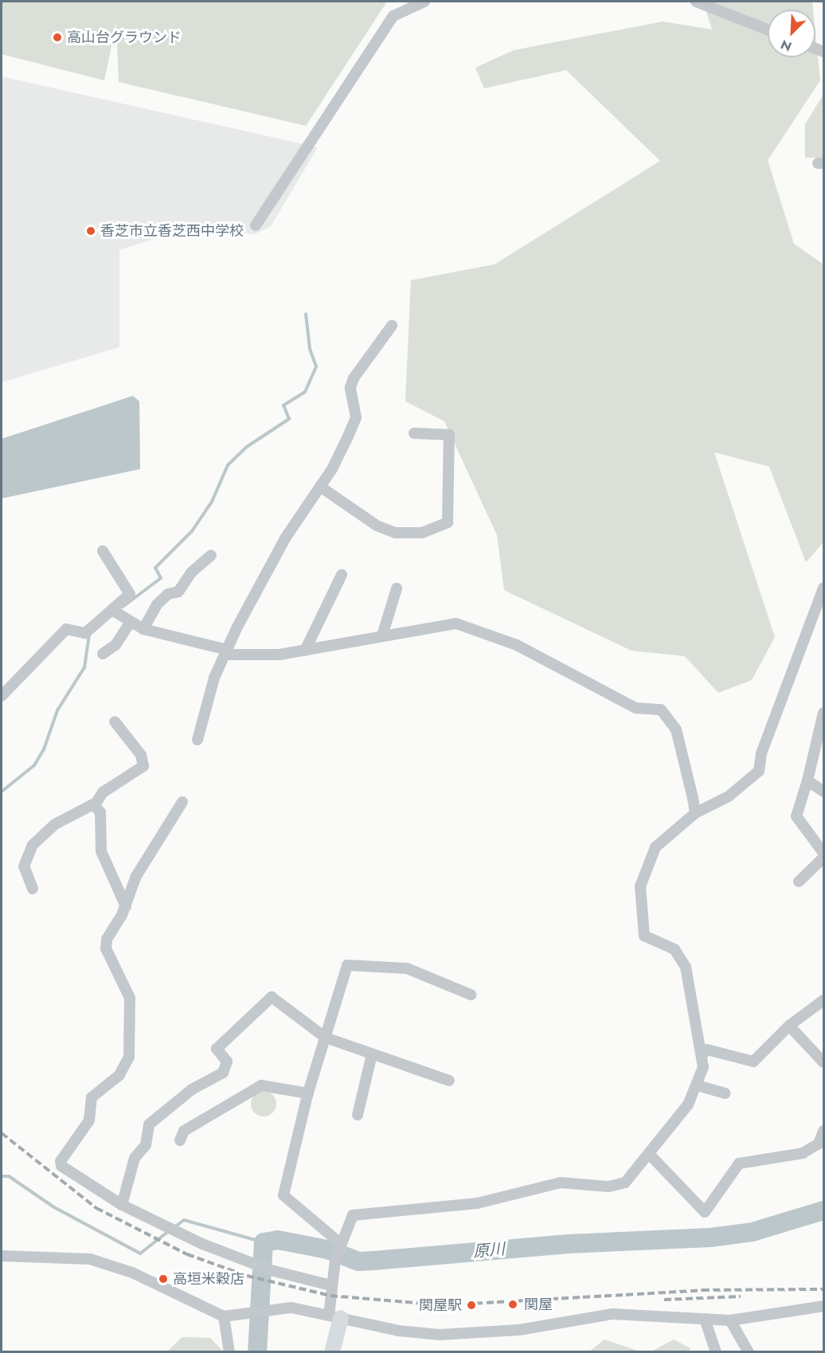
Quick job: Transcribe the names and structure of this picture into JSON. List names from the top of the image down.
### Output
{
  "water": ["原川"],
  "places": [
    "高山台グラウンド",
    "香芝市立香芝西中学校",
    "高垣米穀店",
    "関屋",
    "関屋駅"
  ],
  "north": "bottom left"
}
